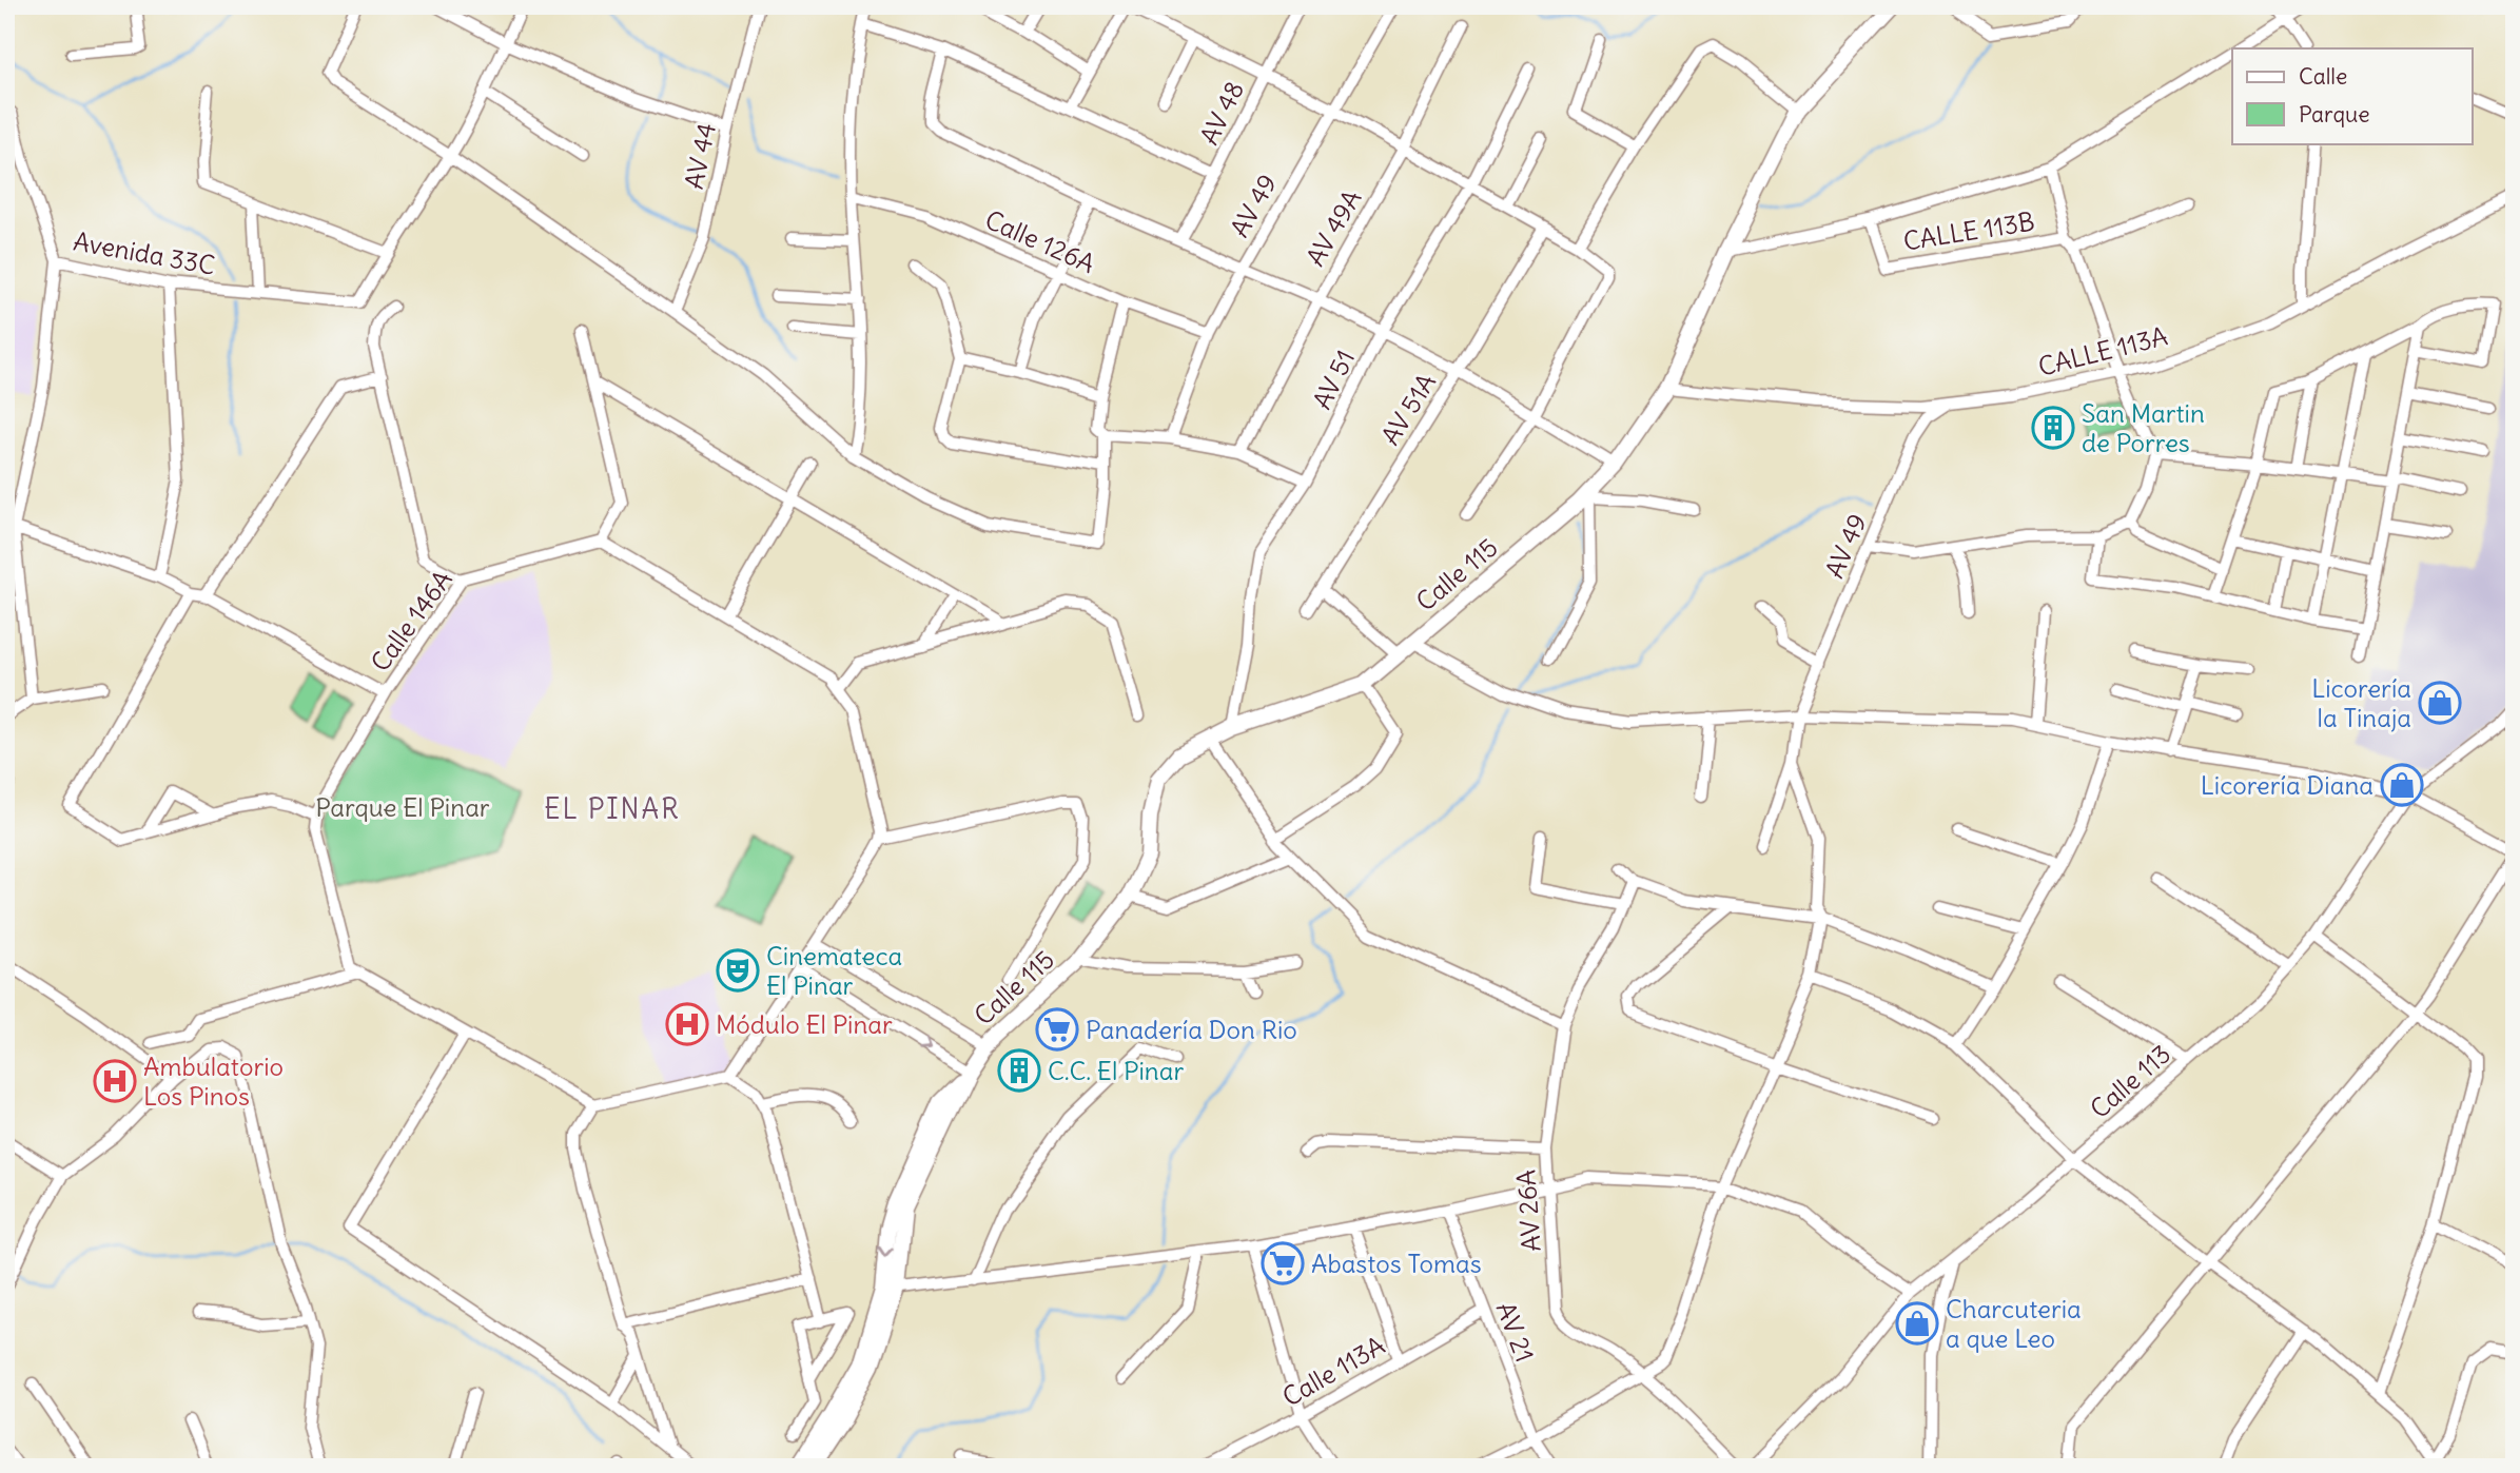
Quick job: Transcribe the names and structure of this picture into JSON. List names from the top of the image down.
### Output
{
  "streets": {
    "main road": ["Calle 115"],
    "street": [
      "AV 48",
      "AV 44",
      "AV 49",
      "AV 49A",
      "CALLE 113B",
      "Calle 126A",
      "Avenida 33C",
      "CALLE 113A",
      "AV 51",
      "AV 51A",
      "Calle 146A",
      "Calle 113",
      "AV 26A",
      "AV 21",
      "Calle 113A"
    ]
  },
  "crossings": [
    ["AV 49", "Calle 126A"],
    ["AV 49", "CALLE 113A"],
    ["CALLE 113A", "Calle 115"],
    ["AV 51", "Calle 115"],
    ["AV 21", "Calle 113A"]
  ],
  "districts": ["EL PINAR"],
  "parks": ["Parque El Pinar"],
  "places": {
    "building": ["San Martin de Porres", "C.C. El Pinar"],
    "shop": ["Licorería la Tinaja", "Licorería Diana", "Charcuteria a que Leo"],
    "theatre": ["Cinemateca El Pinar"],
    "hospital": ["Módulo El Pinar", "Ambulatorio Los Pinos"],
    "supermarket": ["Panadería Don Rio", "Abastos Tomas"]
  },
  "legend": ["Calle", "Parque"]
}
